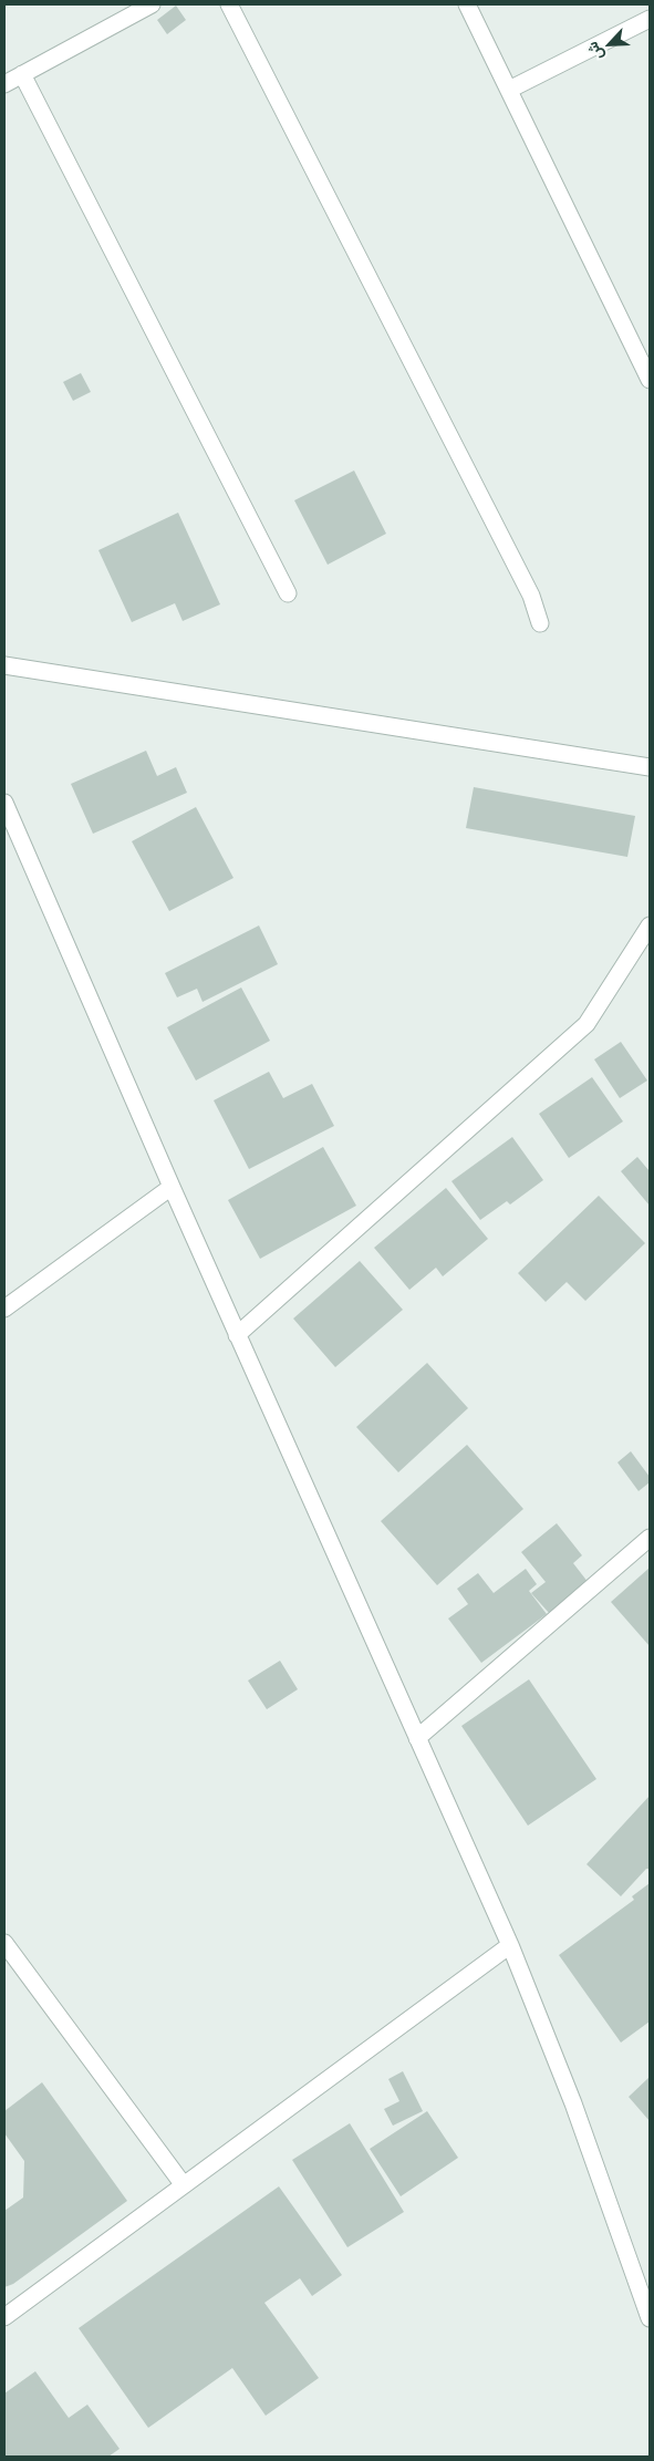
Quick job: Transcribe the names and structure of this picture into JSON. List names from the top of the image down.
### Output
{
  "north": "bottom left"
}
